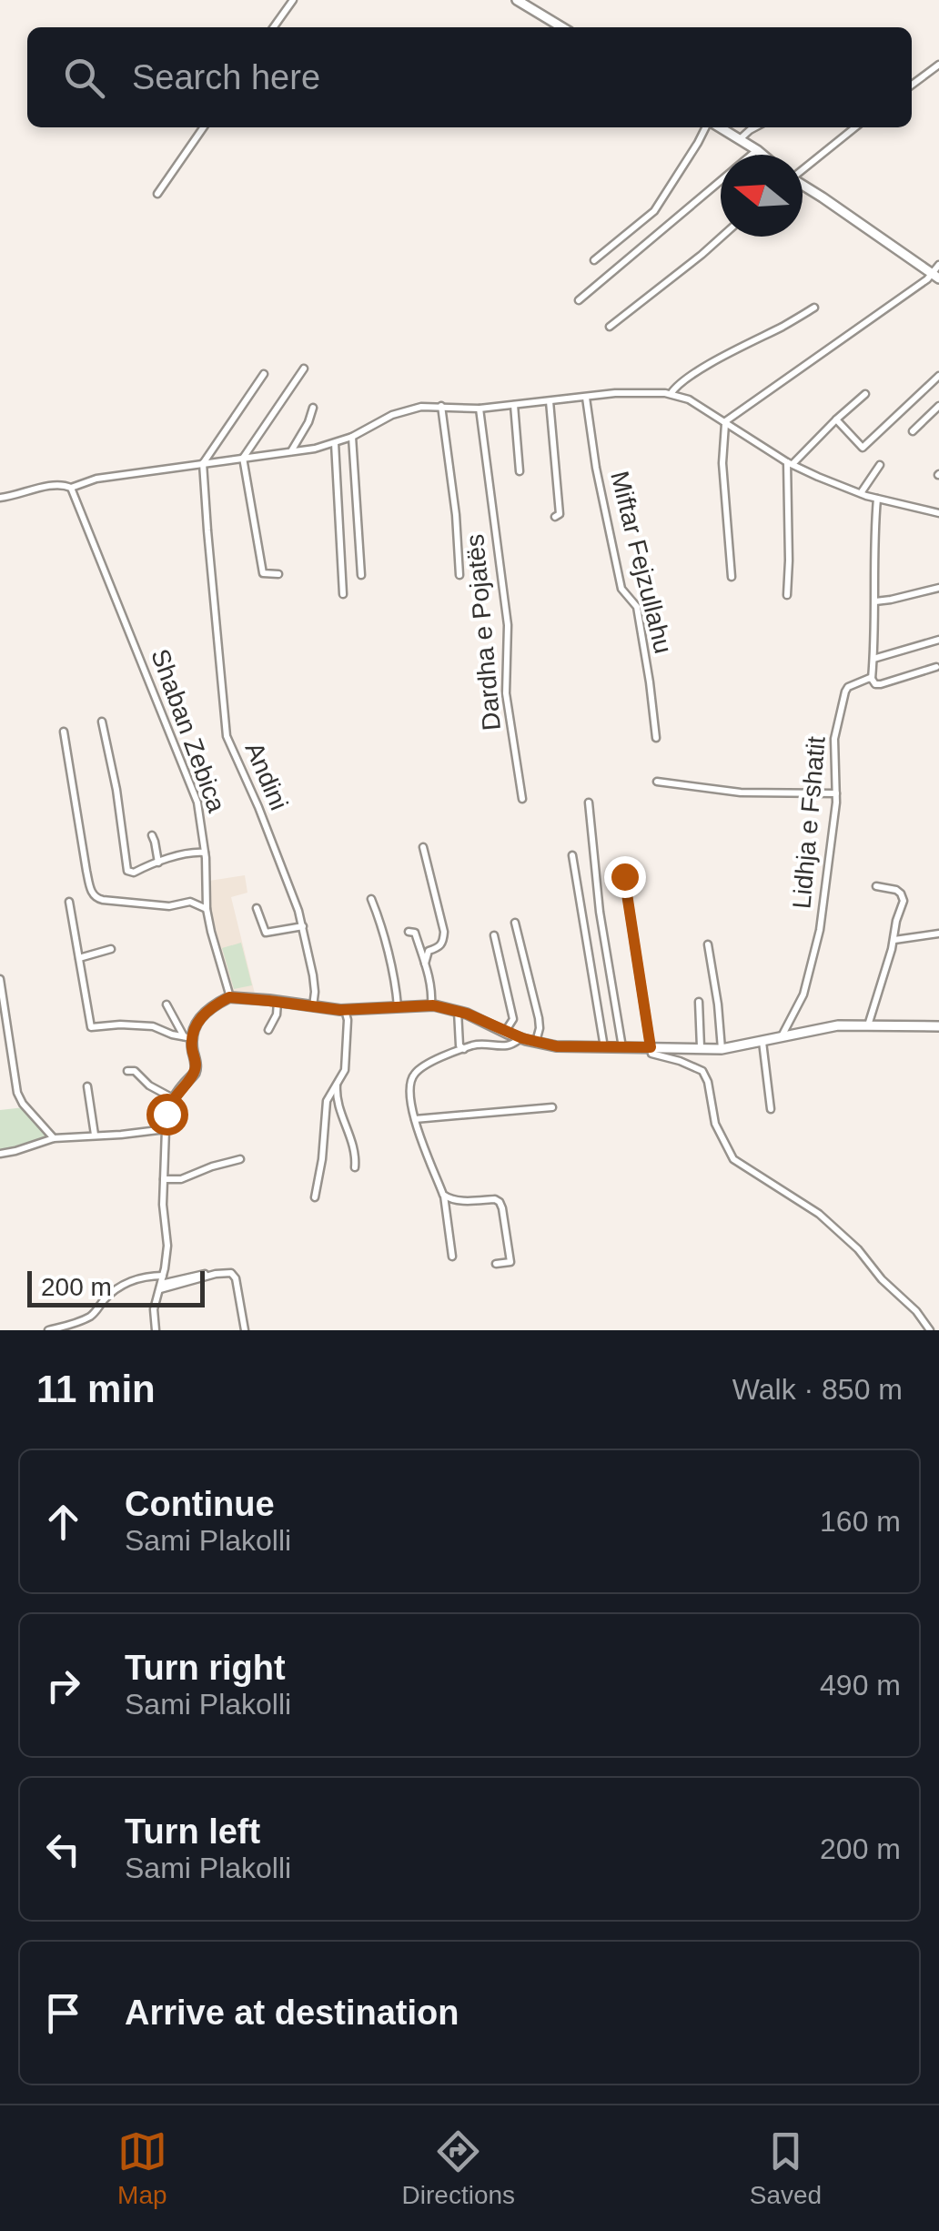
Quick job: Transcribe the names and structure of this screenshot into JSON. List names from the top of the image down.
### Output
{
  "streets": {
    "street": [
      "Miftar Fejzullahu",
      "Dardha e Pojatës",
      "Shaban Zebica",
      "Andini",
      "Lidhja e Fshatit"
    ]
  },
  "scale_bar": "200 m",
  "north": "left",
  "page": {
    "search": "Search here",
    "scale": "200 m",
    "heading": ["11 min", "Walk · 850 m"],
    "list": [
      ["Continue", "Sami Plakolli", "160 m"],
      ["Turn right", "Sami Plakolli", "490 m"],
      ["Turn left", "Sami Plakolli", "200 m"],
      "Arrive at destination"
    ],
    "nav": ["Map", "Directions", "Saved"]
  }
}
